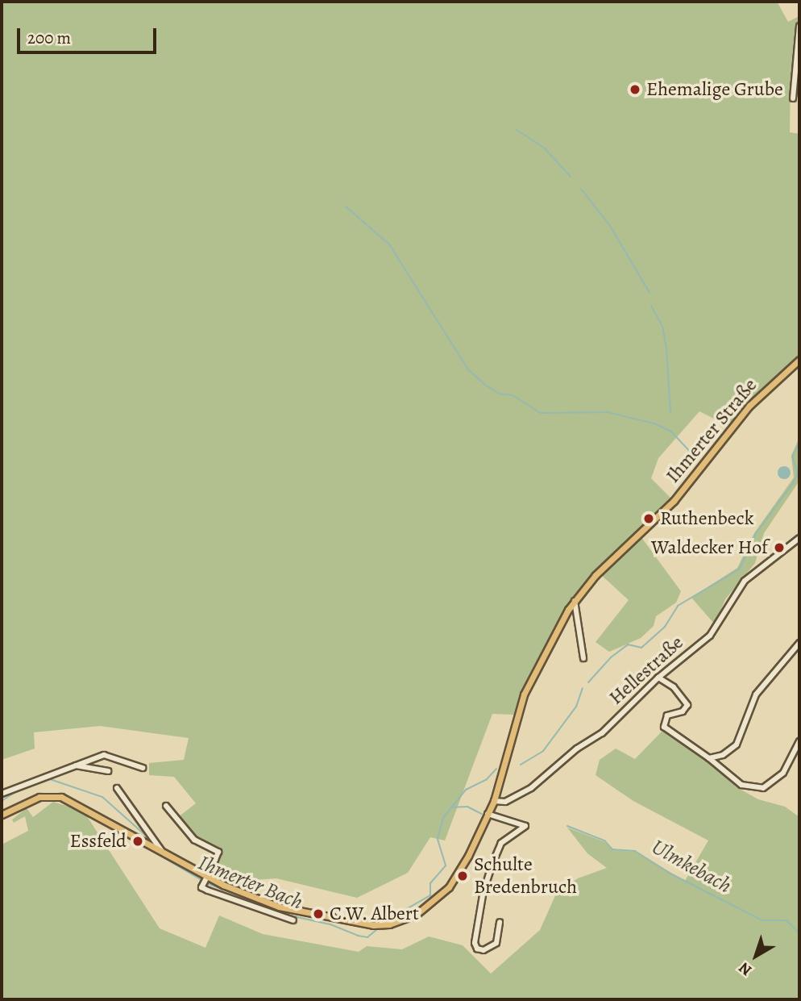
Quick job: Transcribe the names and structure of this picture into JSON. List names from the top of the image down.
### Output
{
  "streets": {
    "main road": ["Ihmerter Straße"],
    "street": ["Hellestraße"]
  },
  "crossings": [
    ["Ihmerter Straße", "Hellestraße"]
  ],
  "water": ["Ulmkebach", "Ihmerter Bach"],
  "places": [
    "Ehemalige Grube",
    "Ruthenbeck",
    "Waldecker Hof",
    "Essfeld",
    "Schulte Bredenbruch",
    "C.W. Albert"
  ],
  "scale_bar": "200 m",
  "north": "bottom left"
}
